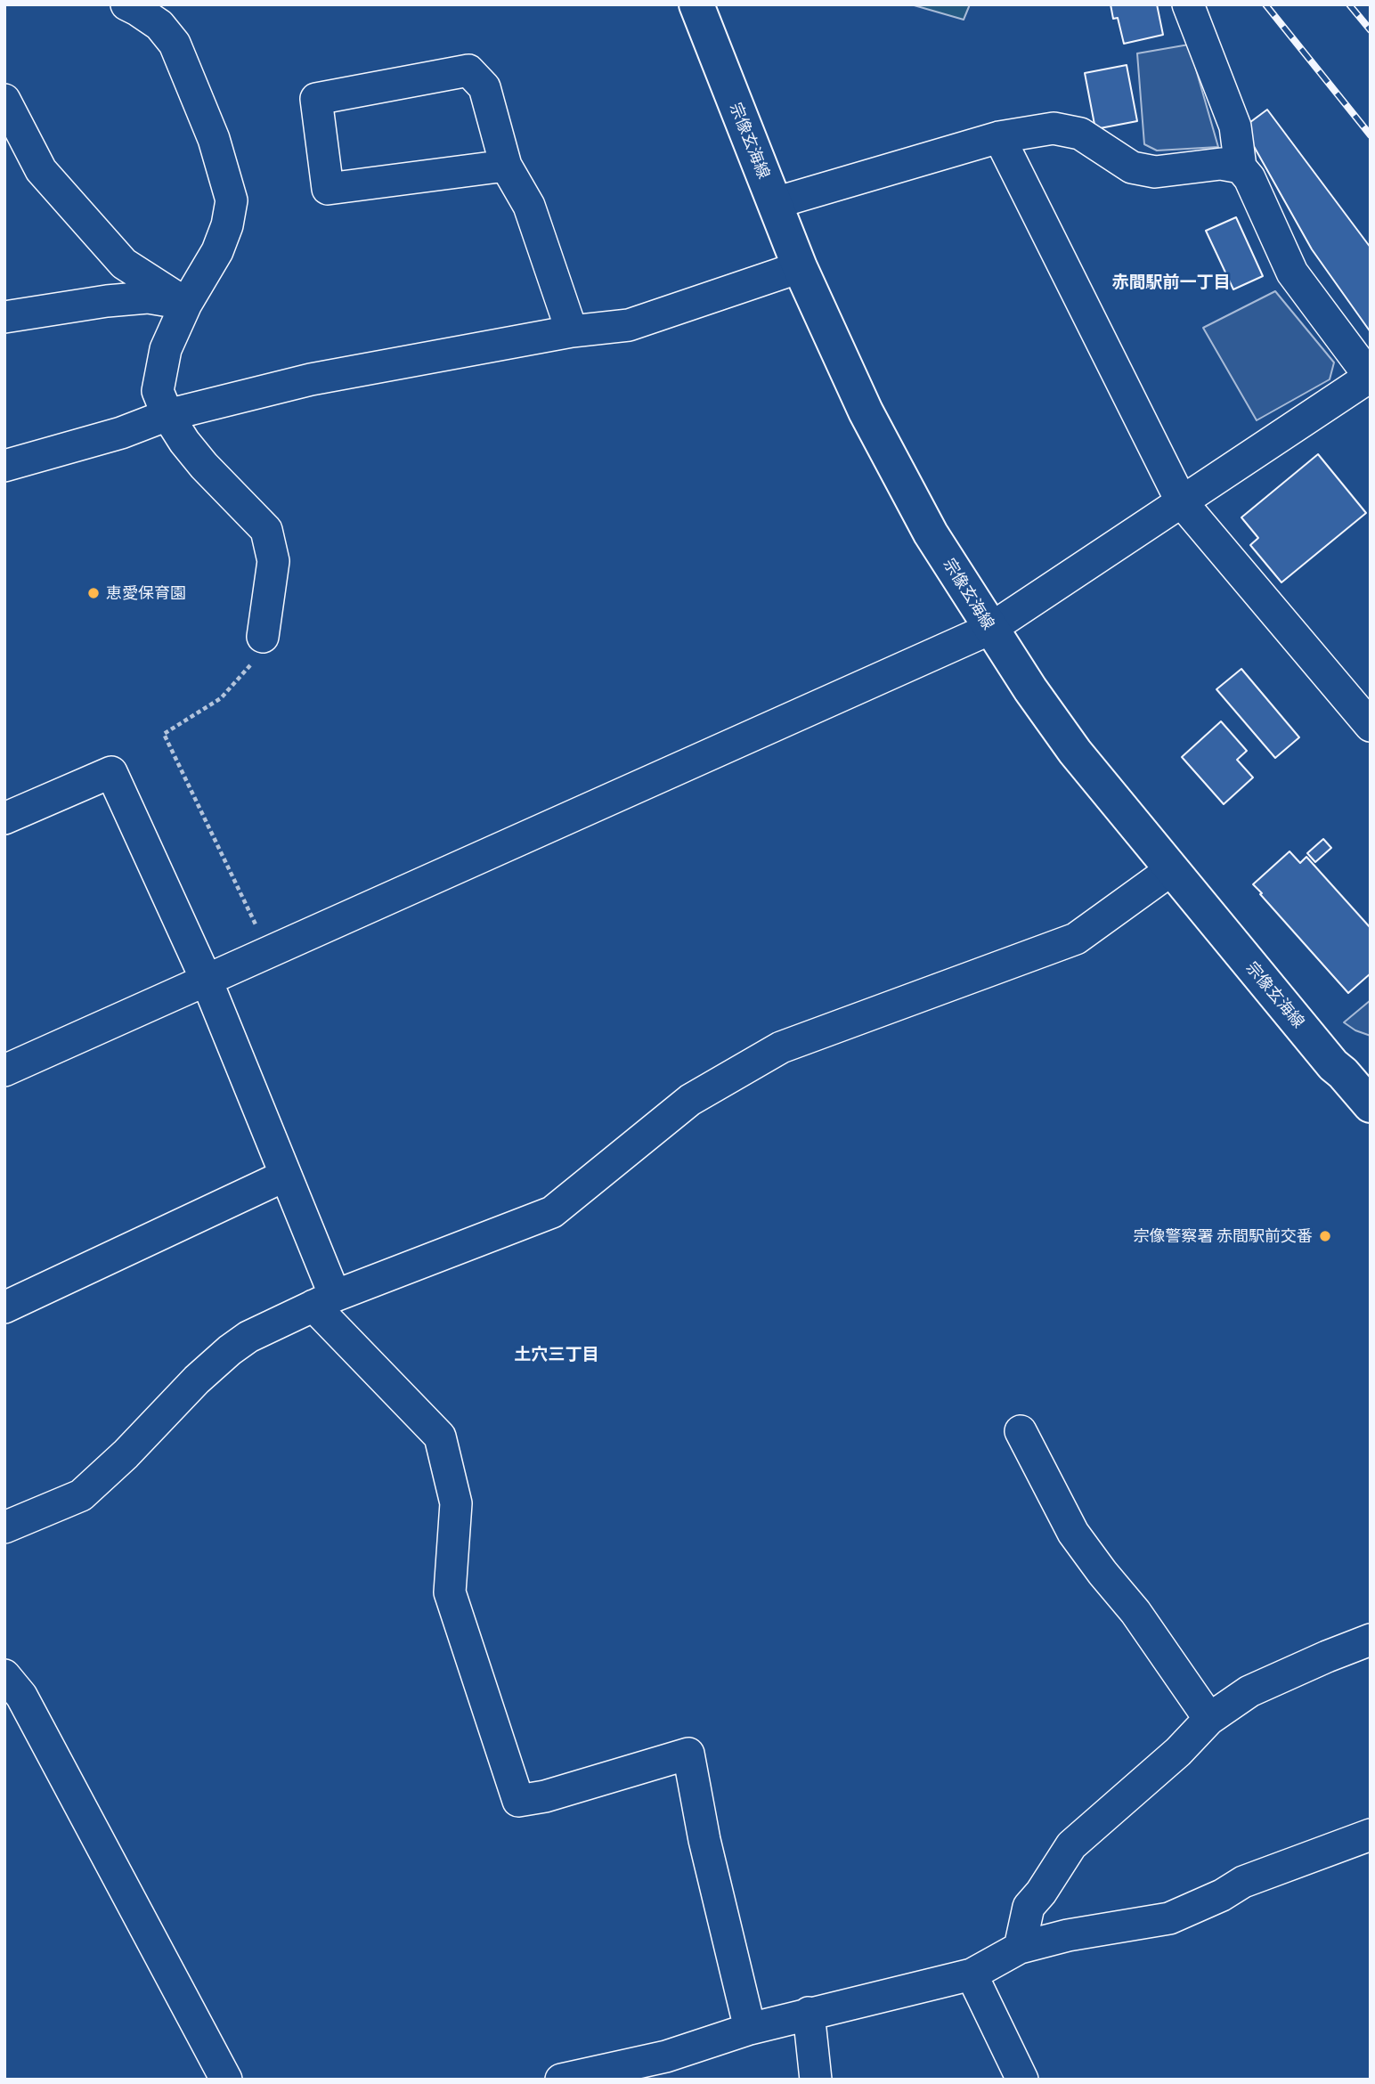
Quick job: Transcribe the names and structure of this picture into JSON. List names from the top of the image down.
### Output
{
  "streets": {
    "main road": ["宗像玄海線"]
  },
  "districts": ["赤間駅前一丁目", "土穴三丁目"],
  "places": ["恵愛保育園", "宗像警察署 赤間駅前交番"]
}
